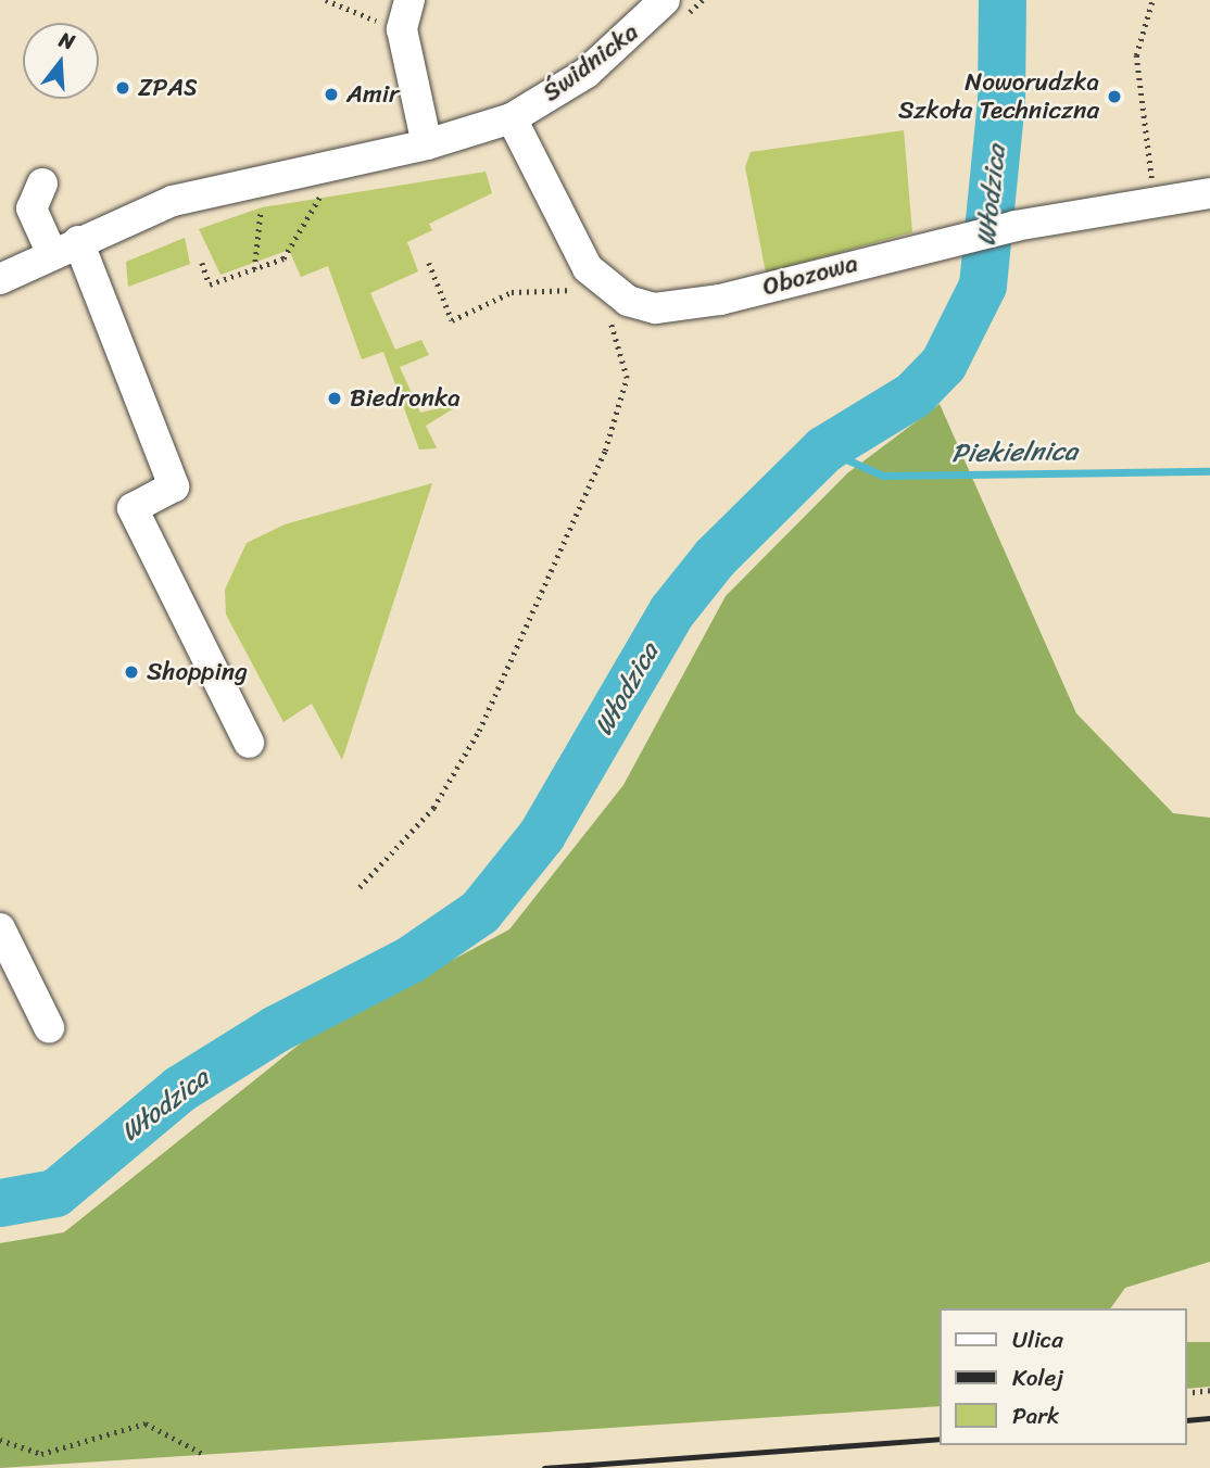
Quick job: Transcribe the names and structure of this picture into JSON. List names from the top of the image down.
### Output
{
  "streets": {
    "street": ["Świdnicka", "Obozowa"]
  },
  "crossings": [
    ["Świdnicka", "Obozowa"]
  ],
  "water": ["Włodzica", "Piekielnica"],
  "places": [
    "ZPAS",
    "Amir",
    "Noworudzka Szkoła Techniczna",
    "Biedronka",
    "Shopping"
  ],
  "legend": ["Ulica", "Kolej", "Park"],
  "north": "top"
}
